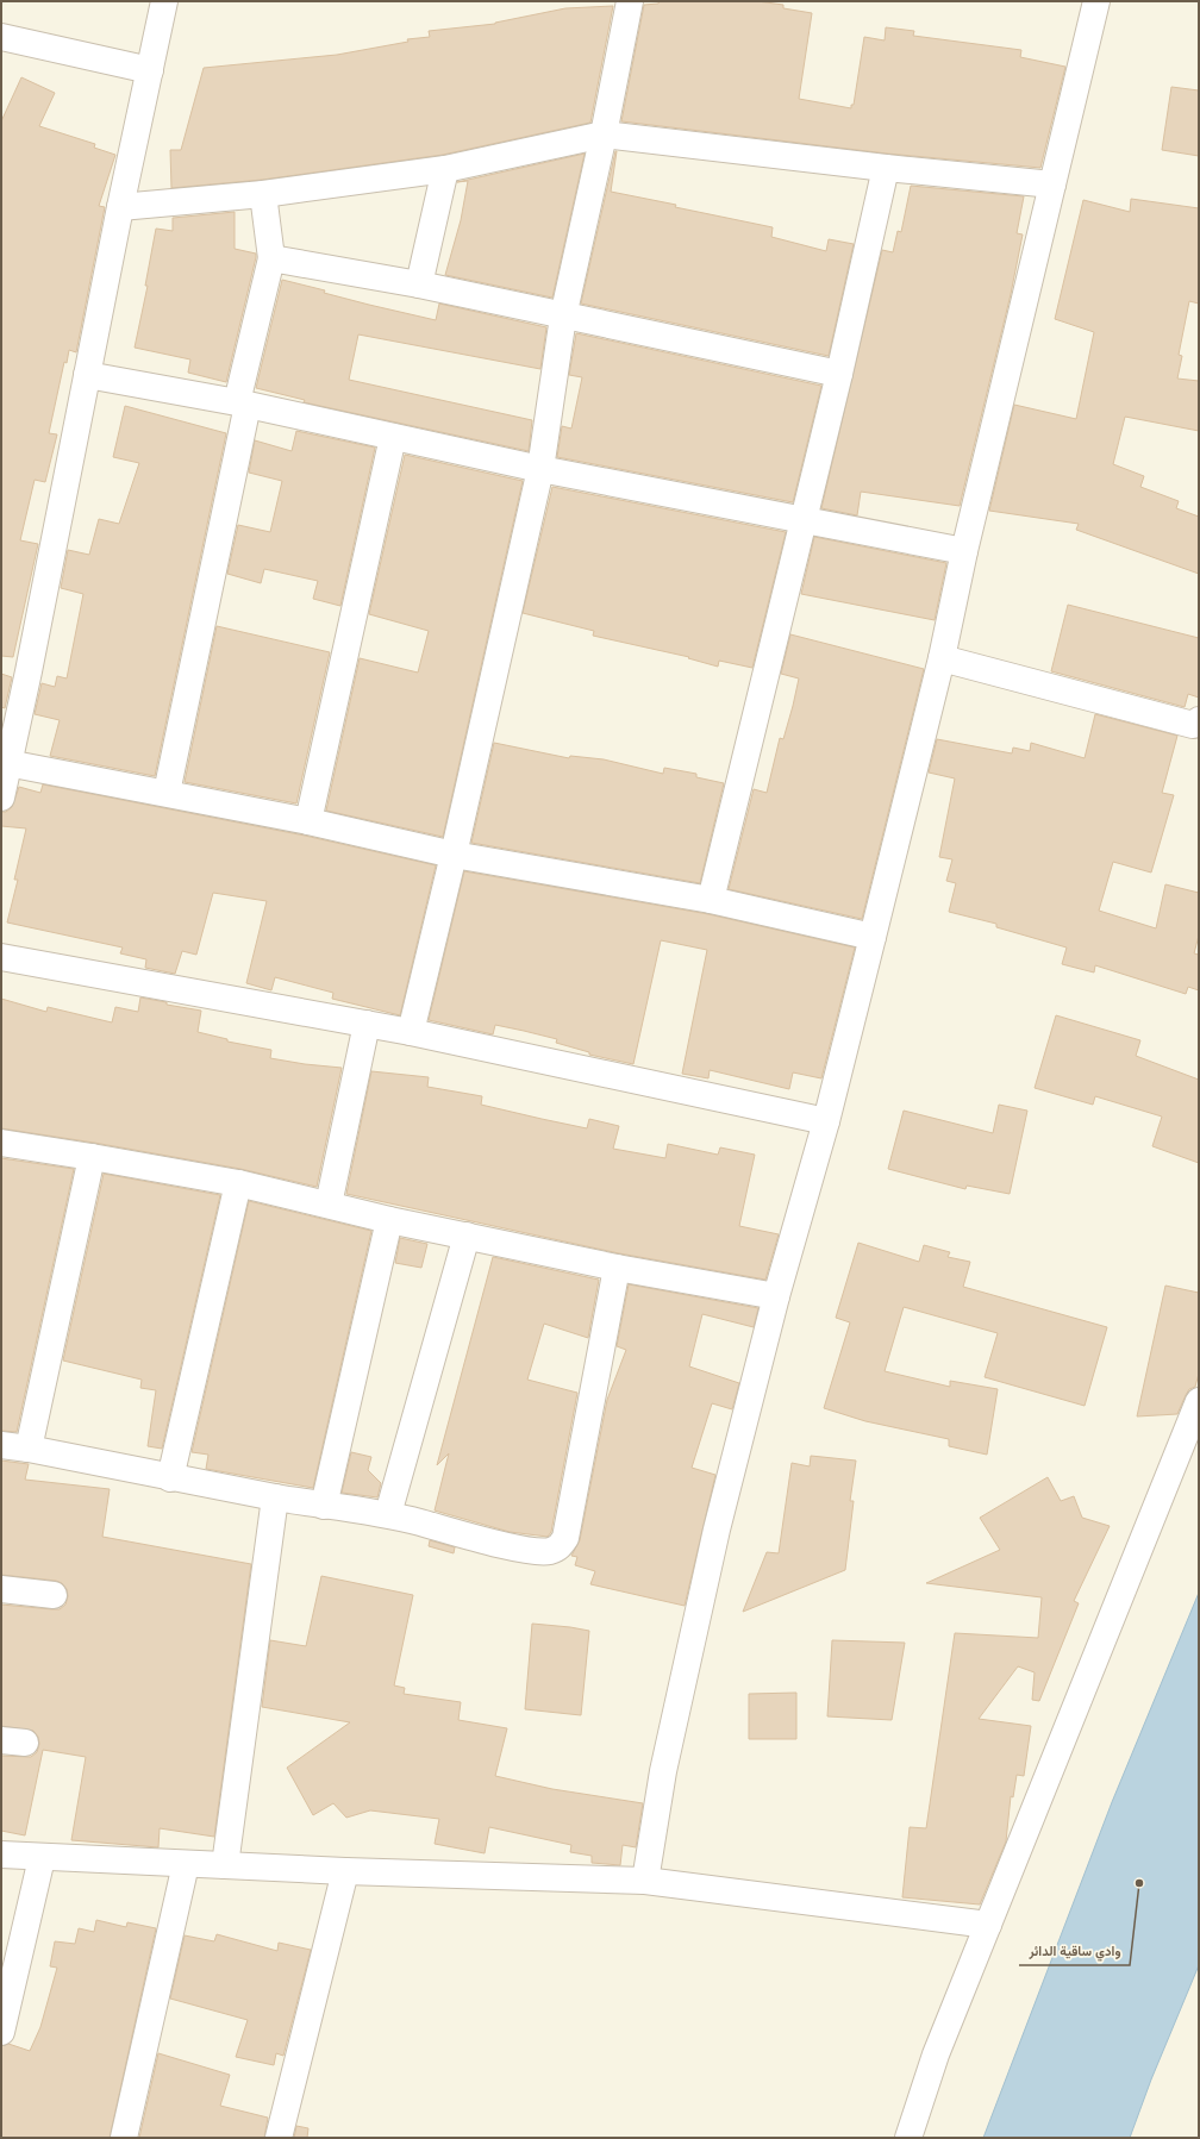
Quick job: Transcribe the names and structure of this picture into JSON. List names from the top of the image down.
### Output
{
  "places": ["وادي ساقية الدائر"]
}
